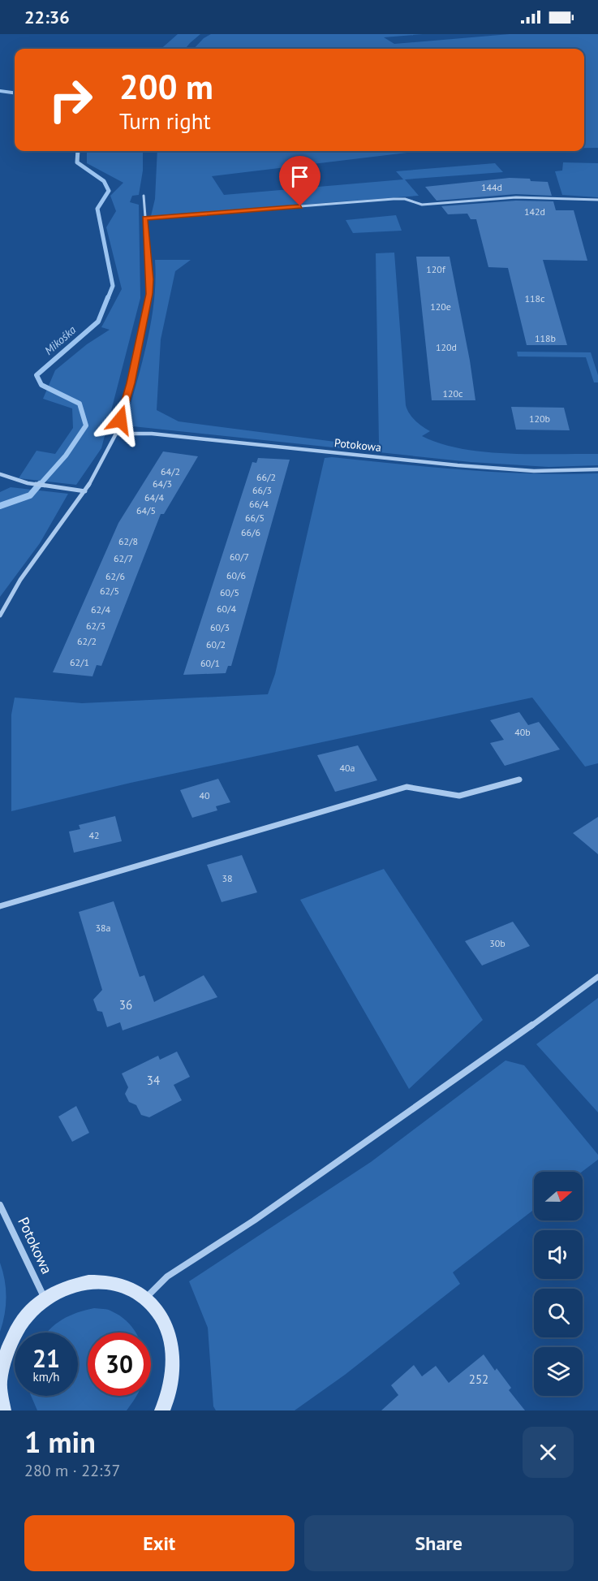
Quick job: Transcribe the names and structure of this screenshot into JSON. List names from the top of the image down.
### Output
{
  "streets": {
    "street": ["Potokowa"]
  },
  "water": ["Mikośka"],
  "house_numbers": [
    "144d",
    "142d",
    "120f",
    "118c",
    "120e",
    "118b",
    "120d",
    "120c",
    "120b",
    "64/2",
    "66/2",
    "64/3",
    "66/3",
    "64/4",
    "66/4",
    "64/5",
    "66/5",
    "66/6",
    "62/8",
    "60/7",
    "62/7",
    "60/6",
    "62/6",
    "62/5",
    "60/5",
    "60/4",
    "62/4",
    "62/3",
    "60/3",
    "62/2",
    "60/2",
    "62/1",
    "60/1",
    "40b",
    "40a",
    "40",
    "42",
    "38",
    "38a",
    "30b",
    "36",
    "34",
    "252"
  ],
  "north": "right",
  "page": {
    "status": "22:36",
    "turn": ["200 m", "Turn right"],
    "speed": "21 km/h",
    "limit": "30",
    "heading": ["1 min", "280 m · 22:37"],
    "buttons": ["Exit", "Share"]
  }
}
